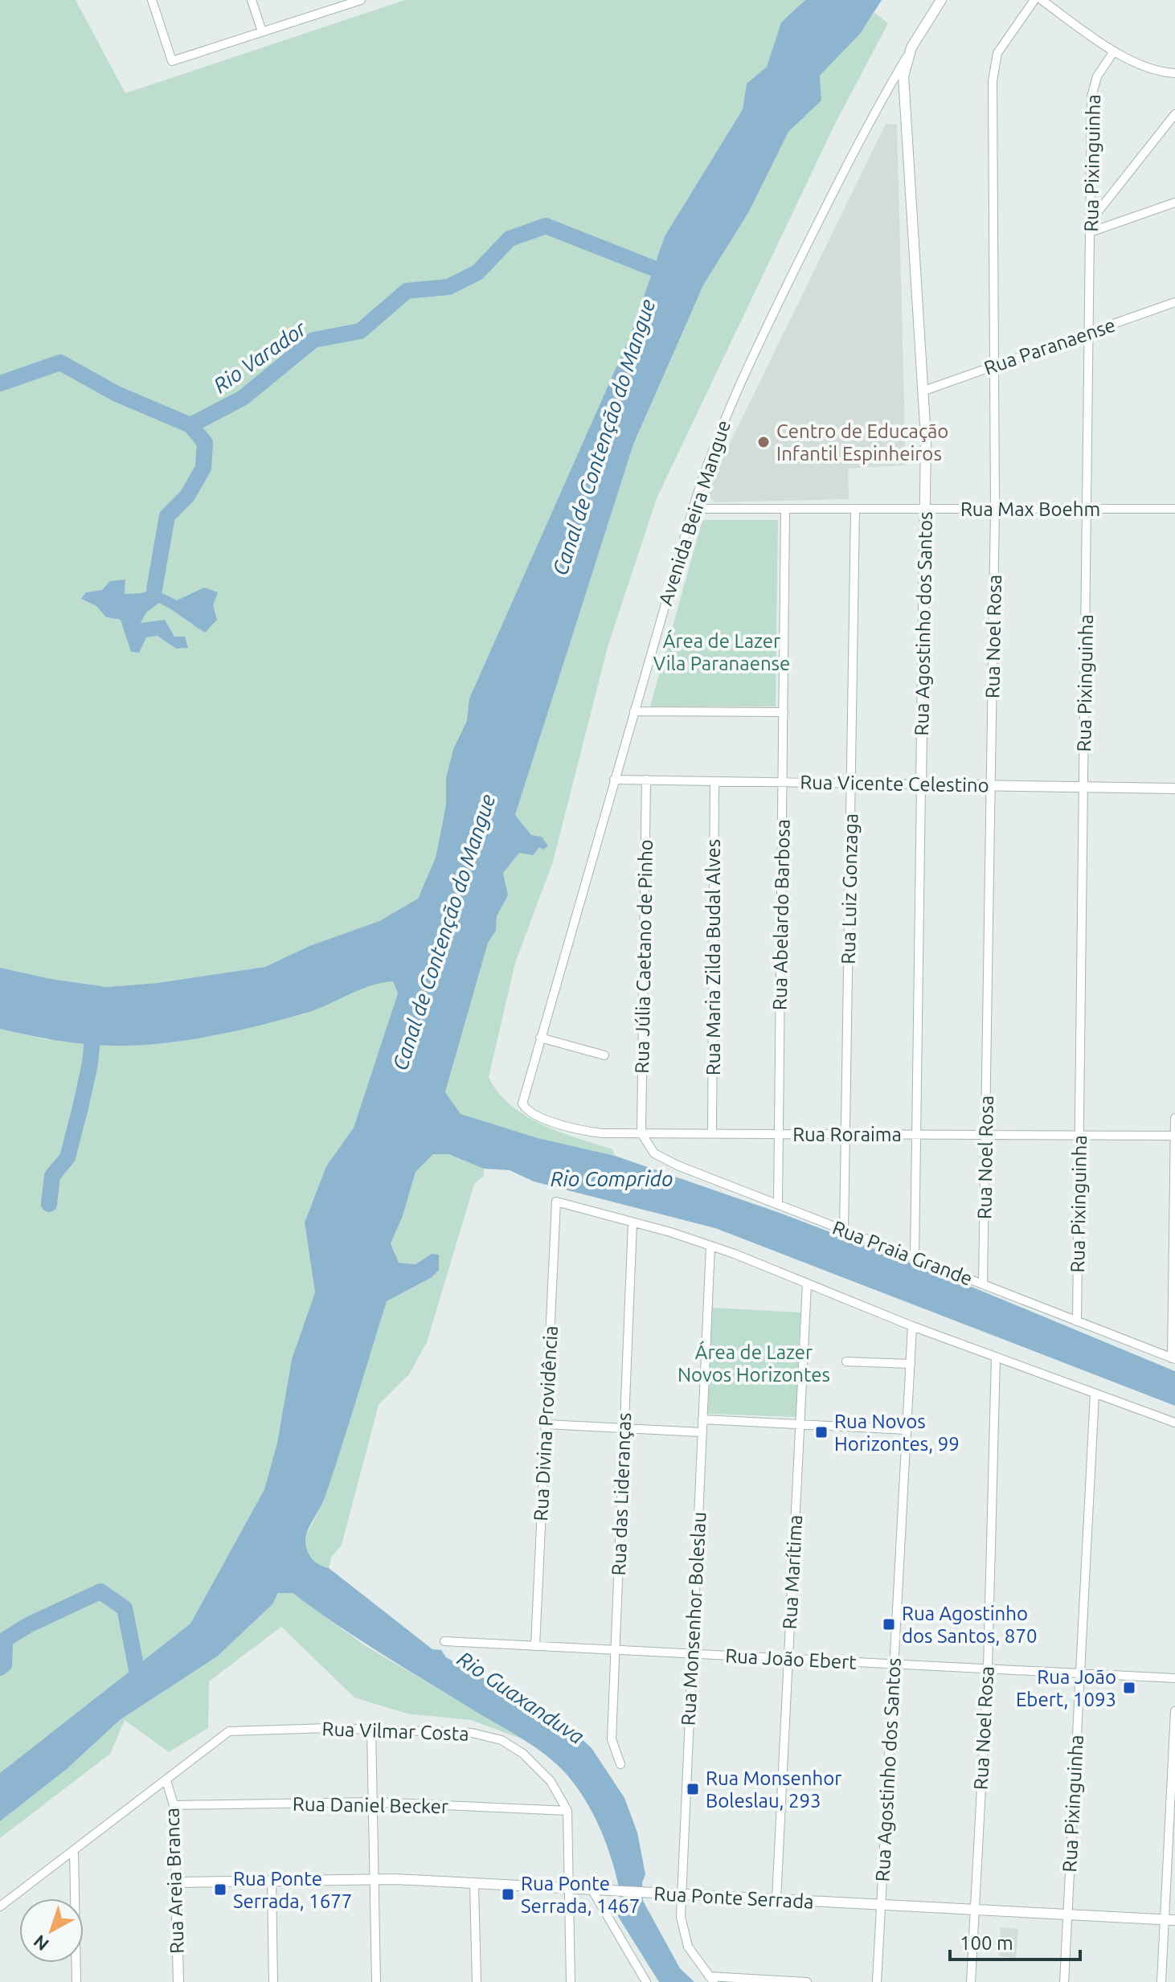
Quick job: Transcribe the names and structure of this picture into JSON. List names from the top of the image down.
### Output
{
  "streets": {
    "street": [
      "Rua Pixinguinha",
      "Rua Paranaense",
      "Rua Max Boehm",
      "Avenida Beira Mangue",
      "Rua Agostinho dos Santos",
      "Rua Noel Rosa",
      "Rua Vicente Celestino",
      "Rua Luiz Gonzaga",
      "Rua Abelardo Barbosa",
      "Rua Júlia Caetano de Pinho",
      "Rua Maria Zilda Budal Alves",
      "Rua Roraima",
      "Rua Praia Grande",
      "Rua Divina Providência",
      "Rua das Lideranças",
      "Rua Marítima",
      "Rua Monsenhor Boleslau",
      "Rua João Ebert",
      "Rua Vilmar Costa",
      "Rua Daniel Becker",
      "Rua Areia Branca",
      "Rua Ponte Serrada"
    ]
  },
  "crossings": [
    ["Rua Pixinguinha", "Rua Paranaense"],
    ["Rua Pixinguinha", "Rua Max Boehm"],
    ["Rua Pixinguinha", "Rua Vicente Celestino"],
    ["Rua Pixinguinha", "Rua Roraima"],
    ["Rua Pixinguinha", "Rua Praia Grande"],
    ["Rua Pixinguinha", "Rua João Ebert"],
    ["Rua Pixinguinha", "Rua Ponte Serrada"],
    ["Rua Paranaense", "Rua Agostinho dos Santos"],
    ["Rua Paranaense", "Rua Noel Rosa"],
    ["Rua Max Boehm", "Avenida Beira Mangue"],
    ["Rua Max Boehm", "Rua Agostinho dos Santos"],
    ["Rua Max Boehm", "Rua Noel Rosa"],
    ["Rua Max Boehm", "Rua Luiz Gonzaga"],
    ["Rua Max Boehm", "Rua Abelardo Barbosa"],
    ["Avenida Beira Mangue", "Rua Agostinho dos Santos"],
    ["Avenida Beira Mangue", "Rua Vicente Celestino"],
    ["Avenida Beira Mangue", "Rua Roraima"],
    ["Rua Agostinho dos Santos", "Rua Vicente Celestino"],
    ["Rua Agostinho dos Santos", "Rua Roraima"],
    ["Rua Agostinho dos Santos", "Rua Praia Grande"],
    ["Rua Agostinho dos Santos", "Rua João Ebert"],
    ["Rua Agostinho dos Santos", "Rua Ponte Serrada"],
    ["Rua Noel Rosa", "Rua Vicente Celestino"],
    ["Rua Noel Rosa", "Rua Roraima"],
    ["Rua Noel Rosa", "Rua Praia Grande"],
    ["Rua Noel Rosa", "Rua João Ebert"],
    ["Rua Noel Rosa", "Rua Ponte Serrada"],
    ["Rua Vicente Celestino", "Rua Luiz Gonzaga"],
    ["Rua Vicente Celestino", "Rua Abelardo Barbosa"],
    ["Rua Vicente Celestino", "Rua Júlia Caetano de Pinho"],
    ["Rua Vicente Celestino", "Rua Maria Zilda Budal Alves"],
    ["Rua Luiz Gonzaga", "Rua Roraima"],
    ["Rua Luiz Gonzaga", "Rua Praia Grande"],
    ["Rua Abelardo Barbosa", "Rua Roraima"],
    ["Rua Abelardo Barbosa", "Rua Praia Grande"],
    ["Rua Júlia Caetano de Pinho", "Rua Roraima"],
    ["Rua Júlia Caetano de Pinho", "Rua Praia Grande"],
    ["Rua Maria Zilda Budal Alves", "Rua Roraima"],
    ["Rua Roraima", "Rua Praia Grande"],
    ["Rua Divina Providência", "Rua das Lideranças"],
    ["Rua Divina Providência", "Rua João Ebert"],
    ["Rua das Lideranças", "Rua João Ebert"],
    ["Rua Marítima", "Rua João Ebert"],
    ["Rua Marítima", "Rua Ponte Serrada"],
    ["Rua Monsenhor Boleslau", "Rua João Ebert"],
    ["Rua Monsenhor Boleslau", "Rua Ponte Serrada"],
    ["Rua Vilmar Costa", "Rua Daniel Becker"],
    ["Rua Vilmar Costa", "Rua Areia Branca"],
    ["Rua Daniel Becker", "Rua Areia Branca"],
    ["Rua Areia Branca", "Rua Ponte Serrada"]
  ],
  "water": [
    "Rio Varador",
    "Canal de Contenção do Mangue",
    "Rio Comprido",
    "Rio Guaxanduva"
  ],
  "parks": ["Área de Lazer Vila Paranaense", "Área de Lazer Novos Horizontes"],
  "places": {
    "other": ["Centro de Educação Infantil Espinheiros"],
    "transit": [
      "Rua Novos Horizontes, 99",
      "Rua Agostinho dos Santos, 870",
      "Rua João Ebert, 1093",
      "Rua Monsenhor Boleslau, 293",
      "Rua Ponte Serrada, 1677",
      "Rua Ponte Serrada, 1467"
    ]
  },
  "scale_bar": "100 m",
  "north": "bottom left"
}
